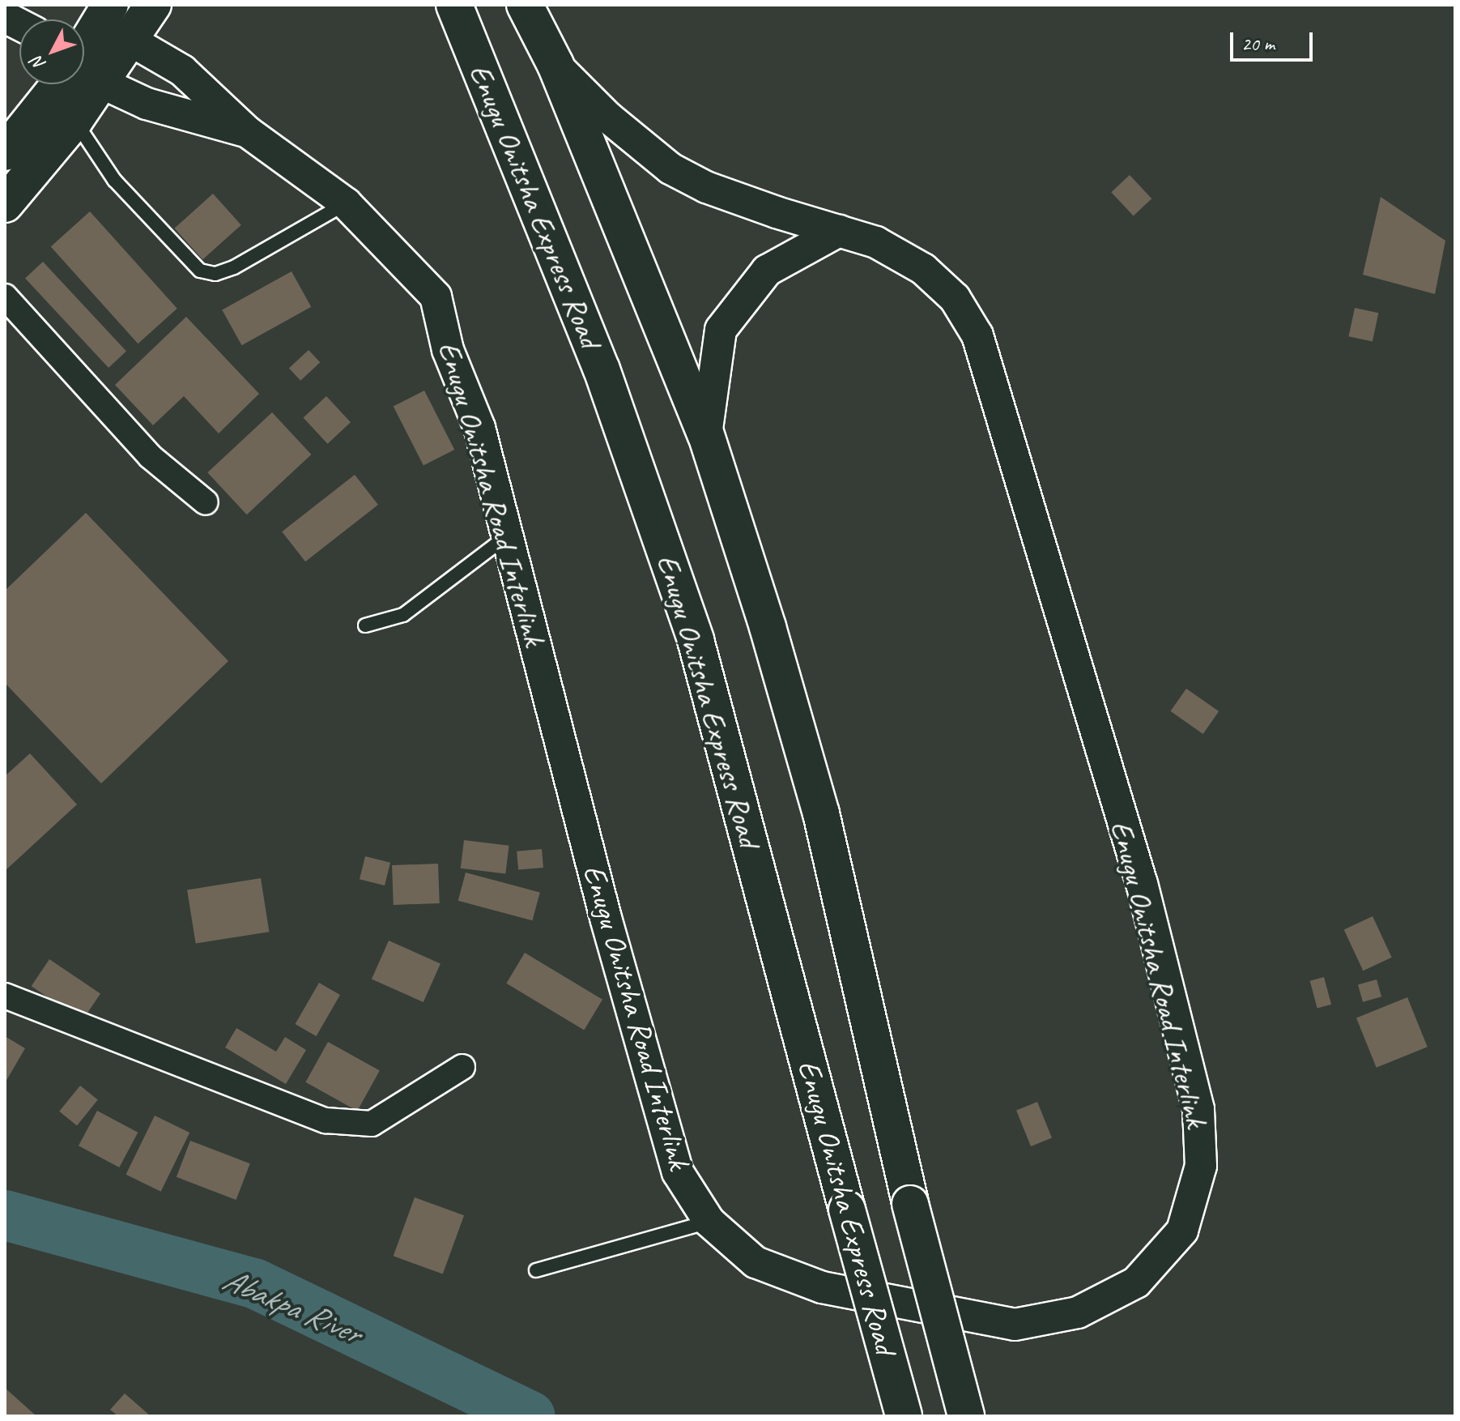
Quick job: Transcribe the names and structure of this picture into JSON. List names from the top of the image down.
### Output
{
  "streets": {
    "main road": ["Enugu Onitsha Express Road"],
    "street": ["Enugu Onitsha Road Interlink"]
  },
  "crossings": [
    ["Enugu Onitsha Express Road", "Enugu Onitsha Road Interlink"]
  ],
  "water": ["Abakpa River"],
  "scale_bar": "20 m",
  "north": "bottom left"
}
